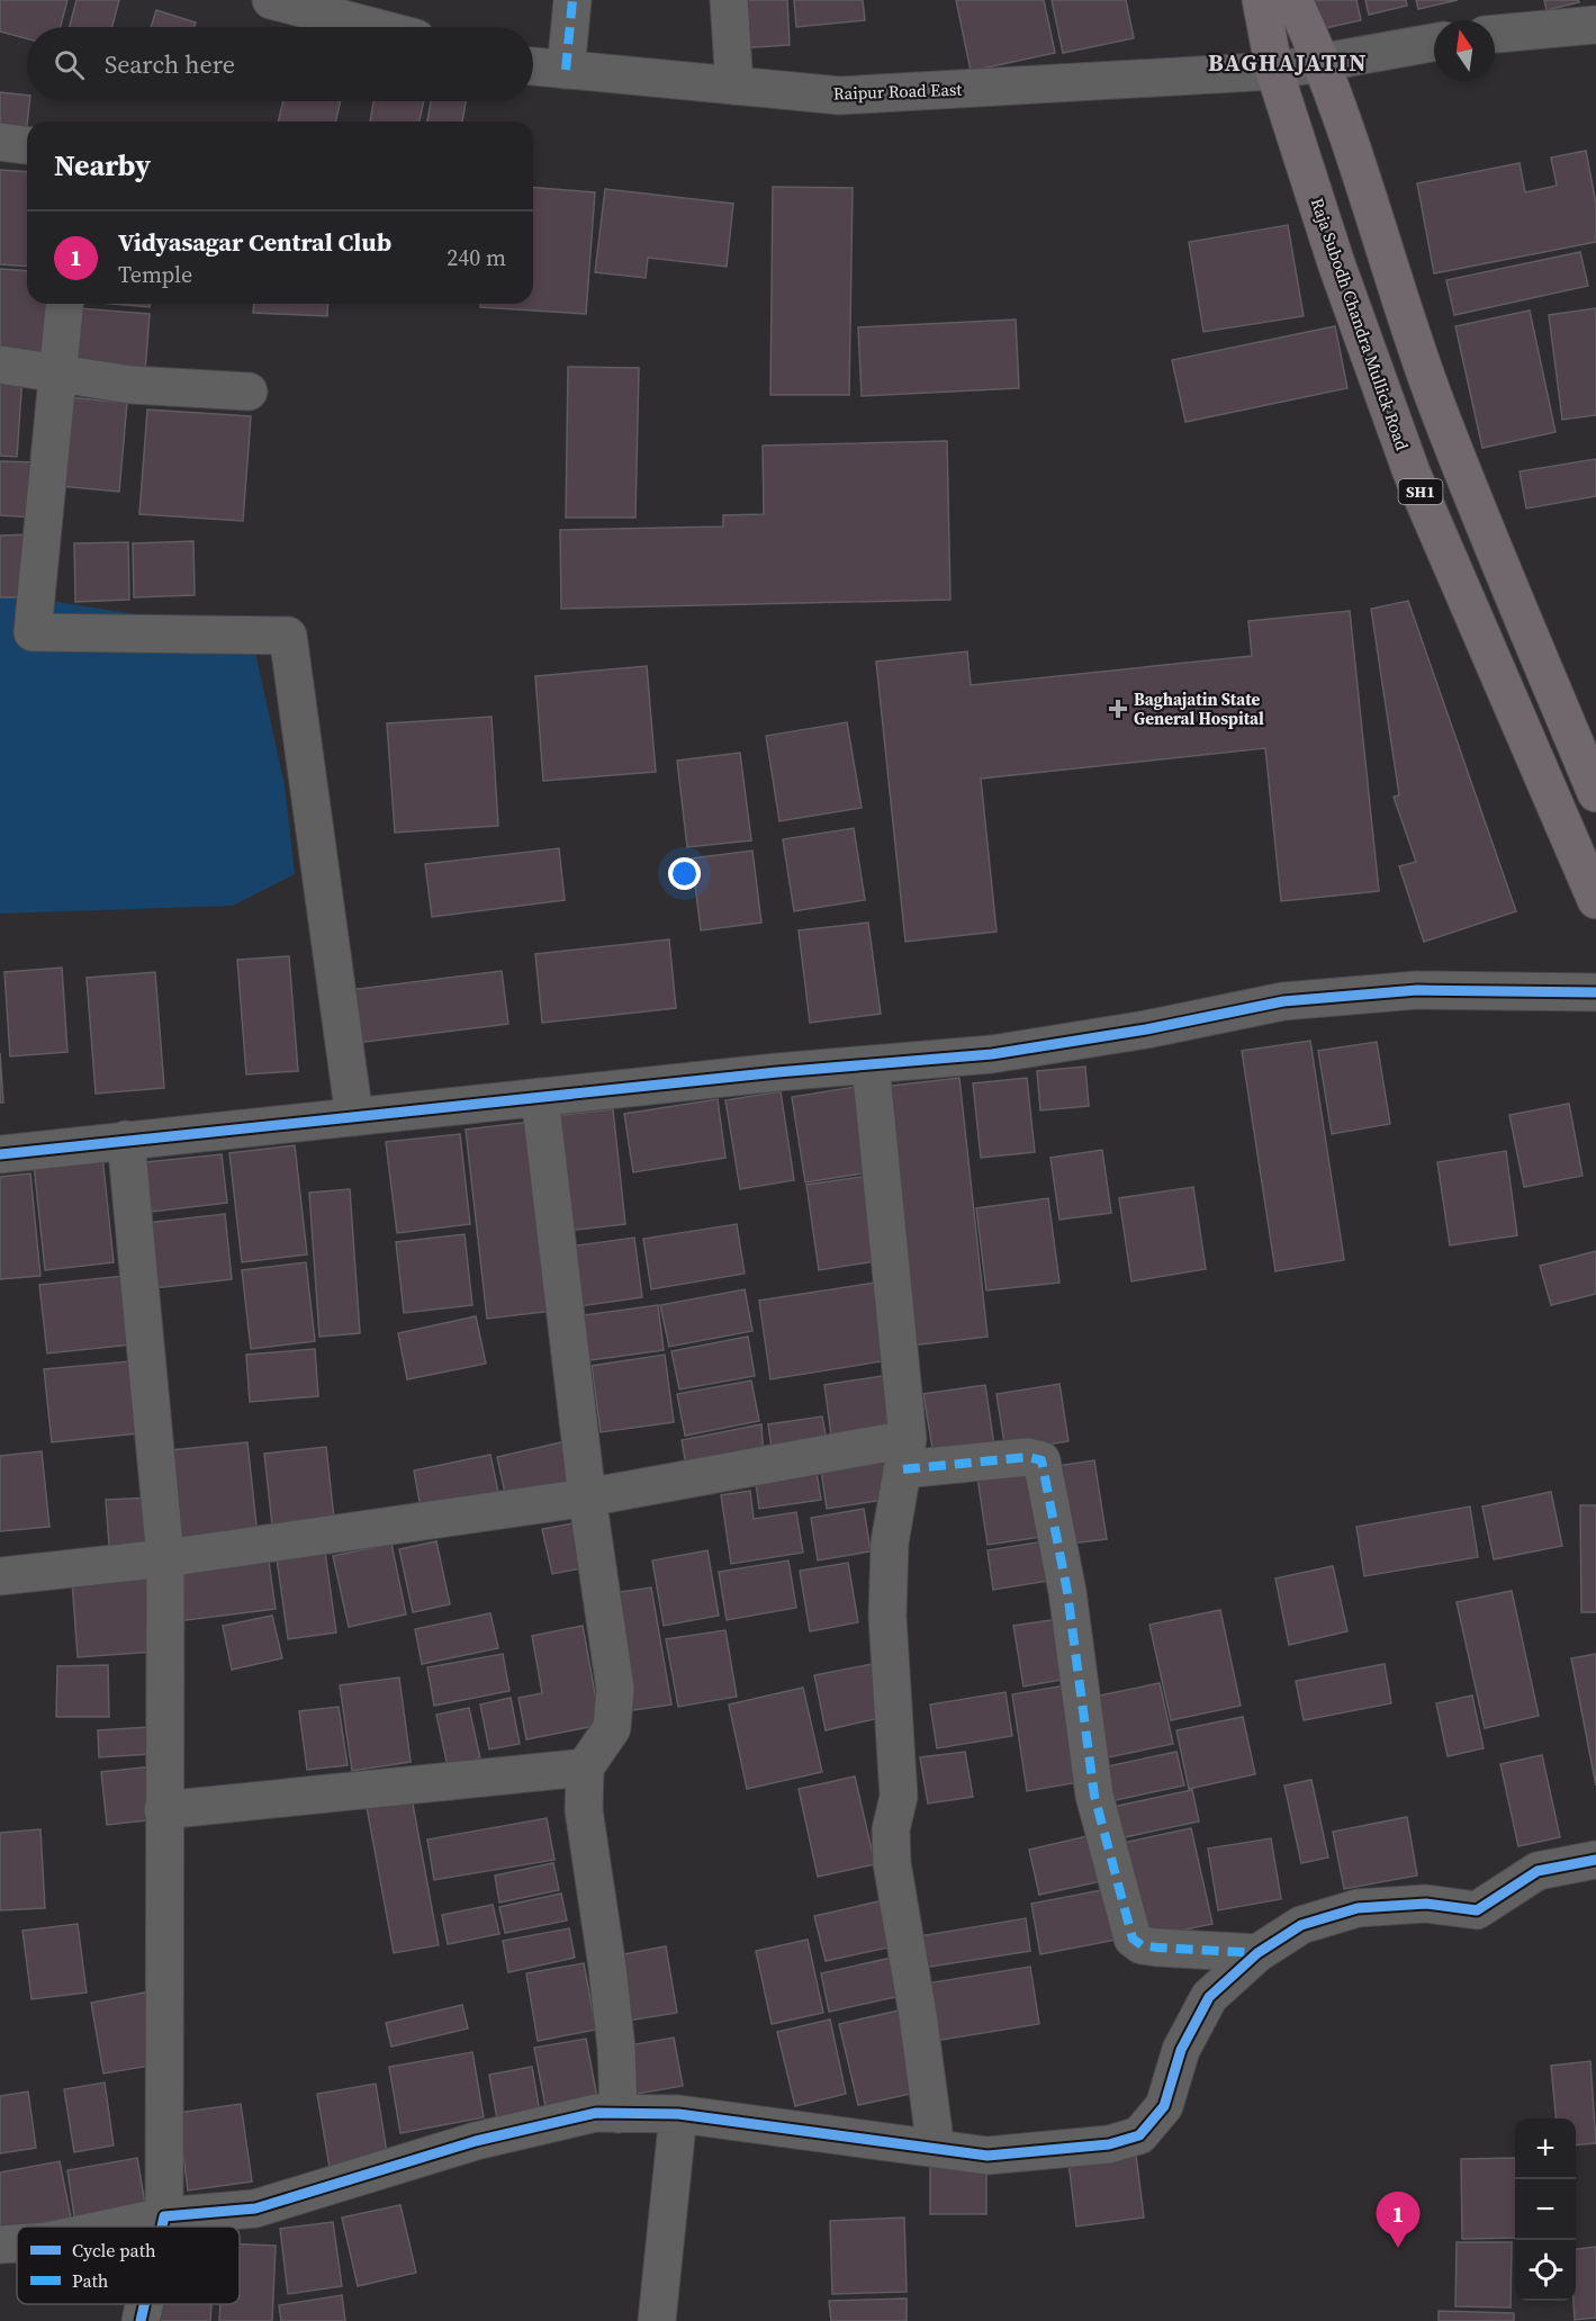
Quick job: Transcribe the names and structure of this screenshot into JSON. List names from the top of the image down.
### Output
{
  "streets": {
    "main road": ["Raja Subodh Chandra Mullick Road", "SH1"],
    "street": ["Raipur Road East"]
  },
  "crossings": [
    ["Raipur Road East", "Raja Subodh Chandra Mullick Road"],
    ["Raipur Road East", "SH1"]
  ],
  "districts": ["BAGHAJATIN"],
  "places": {
    "health": ["Baghajatin State General Hospital"]
  },
  "legend": ["Cycle path", "Path"],
  "north": "top",
  "page": {
    "search": "Search here",
    "heading": "Nearby",
    "list": [
      {
        "mark": "1",
        "name": "Vidyasagar Central Club",
        "note": "Temple",
        "value": "240 m"
      }
    ],
    "map_buttons": ["+", "−"],
    "pins": "1"
  }
}
